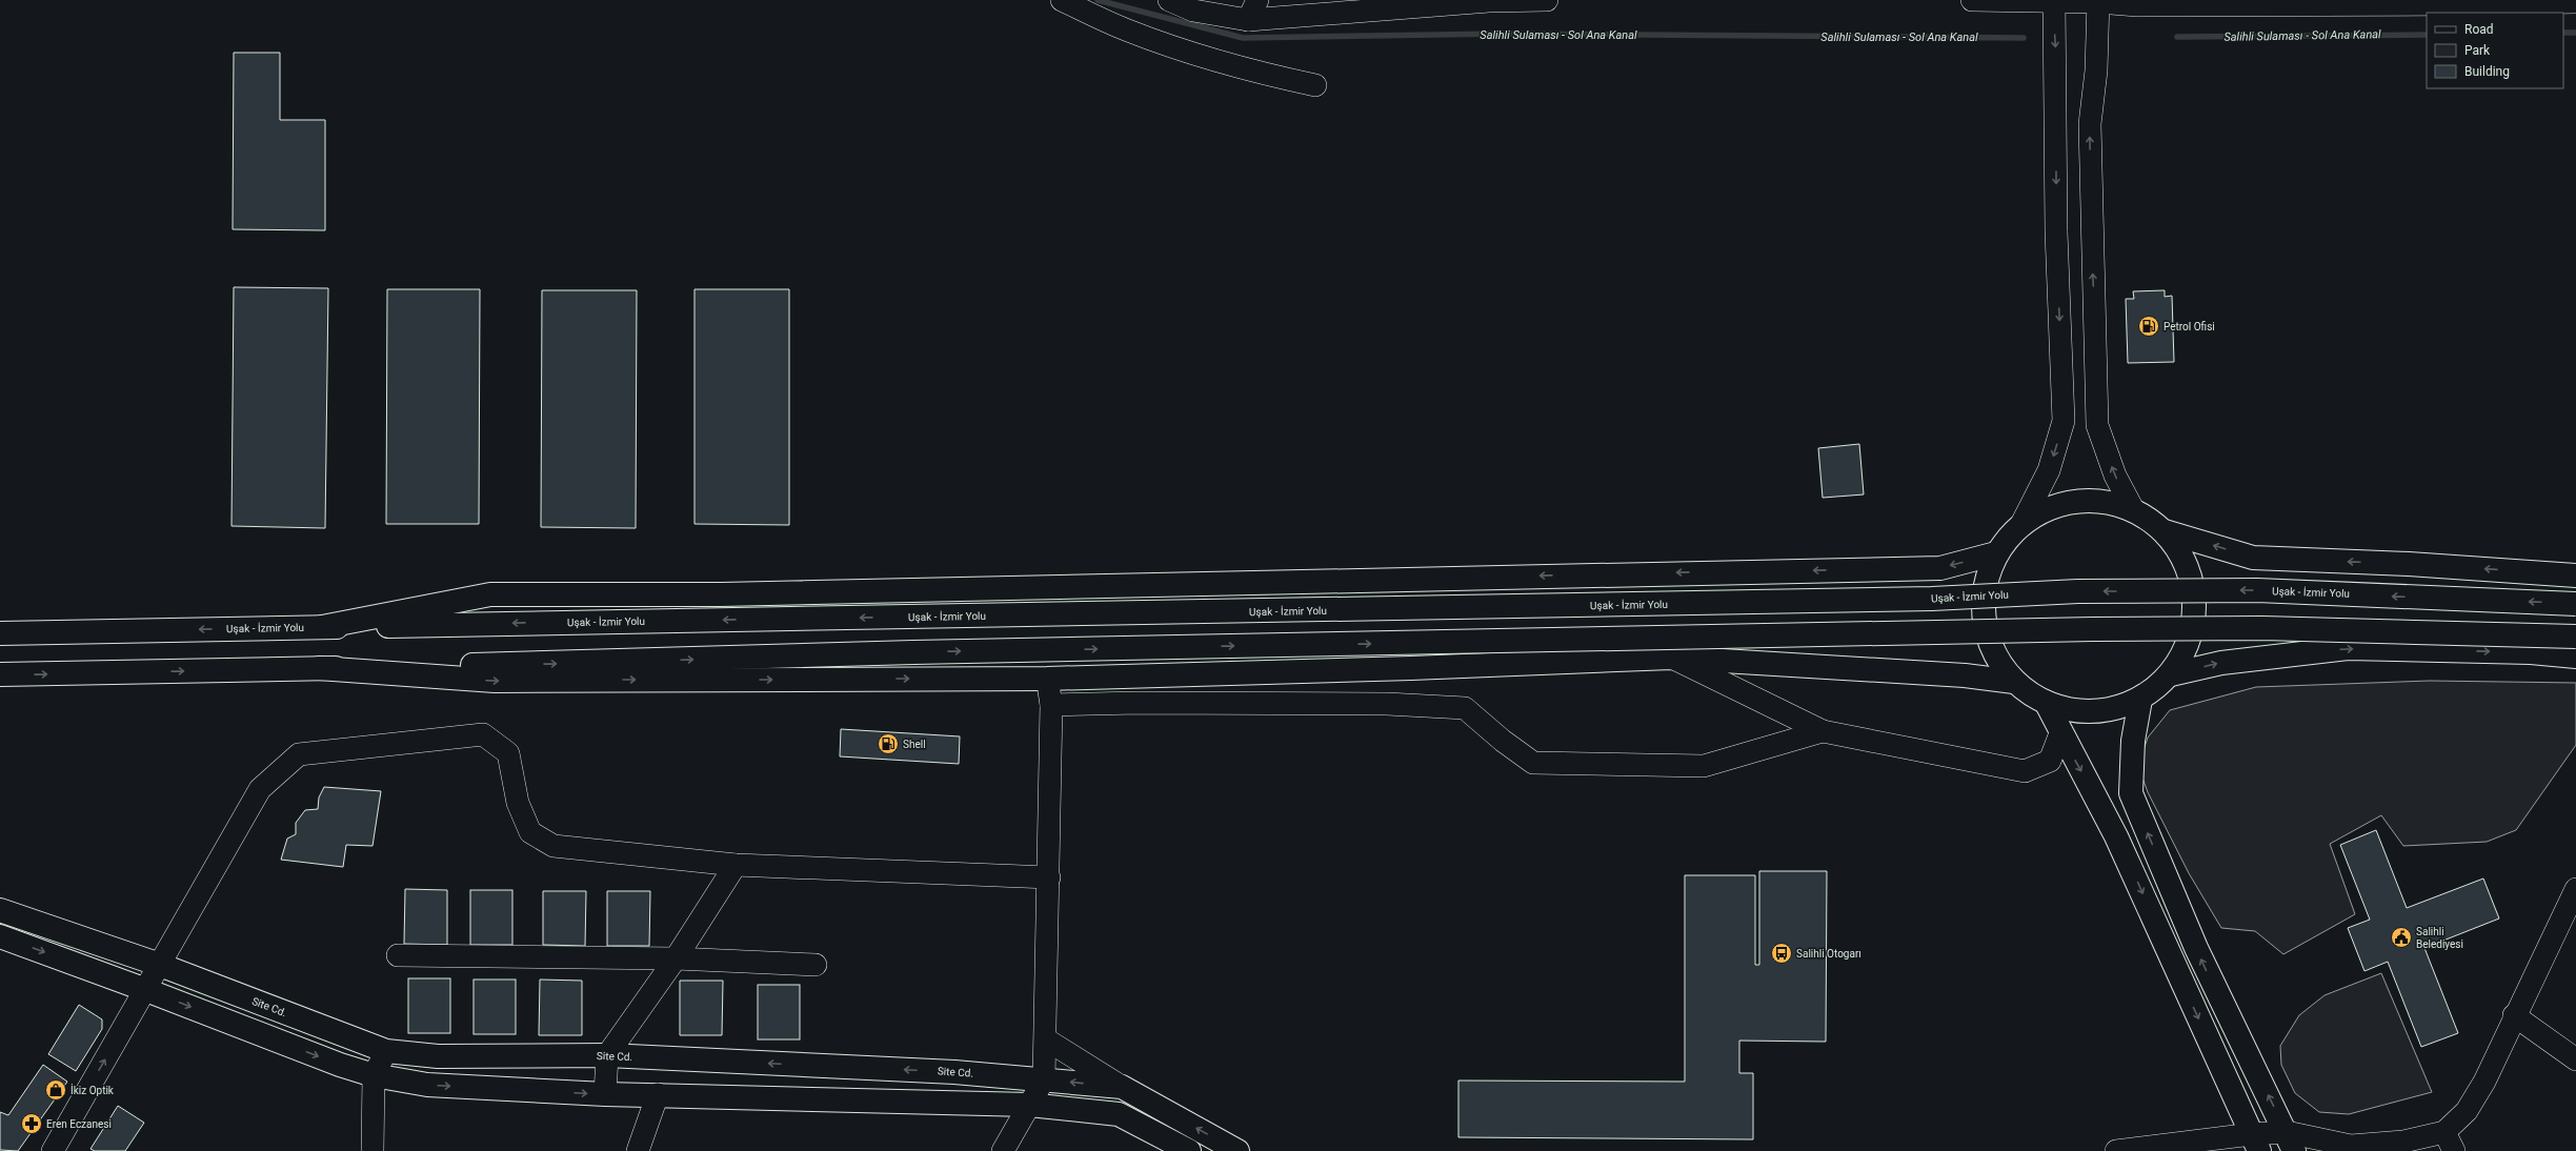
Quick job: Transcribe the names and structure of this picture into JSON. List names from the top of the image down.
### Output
{
  "streets": {
    "main road": ["Uşak - İzmir Yolu", "Site Cd."]
  },
  "water": ["Salihli Sulaması - Sol Ana Kanal"],
  "places": {
    "fuel station": ["Petrol Ofisi", "Shell"],
    "public building": ["Salihli Belediyesi"],
    "bus stop": ["Salihli Otogarı"],
    "shop": ["İkiz Optik"],
    "pharmacy": ["Eren Eczanesi"]
  },
  "legend": ["Road", "Park", "Building"]
}
